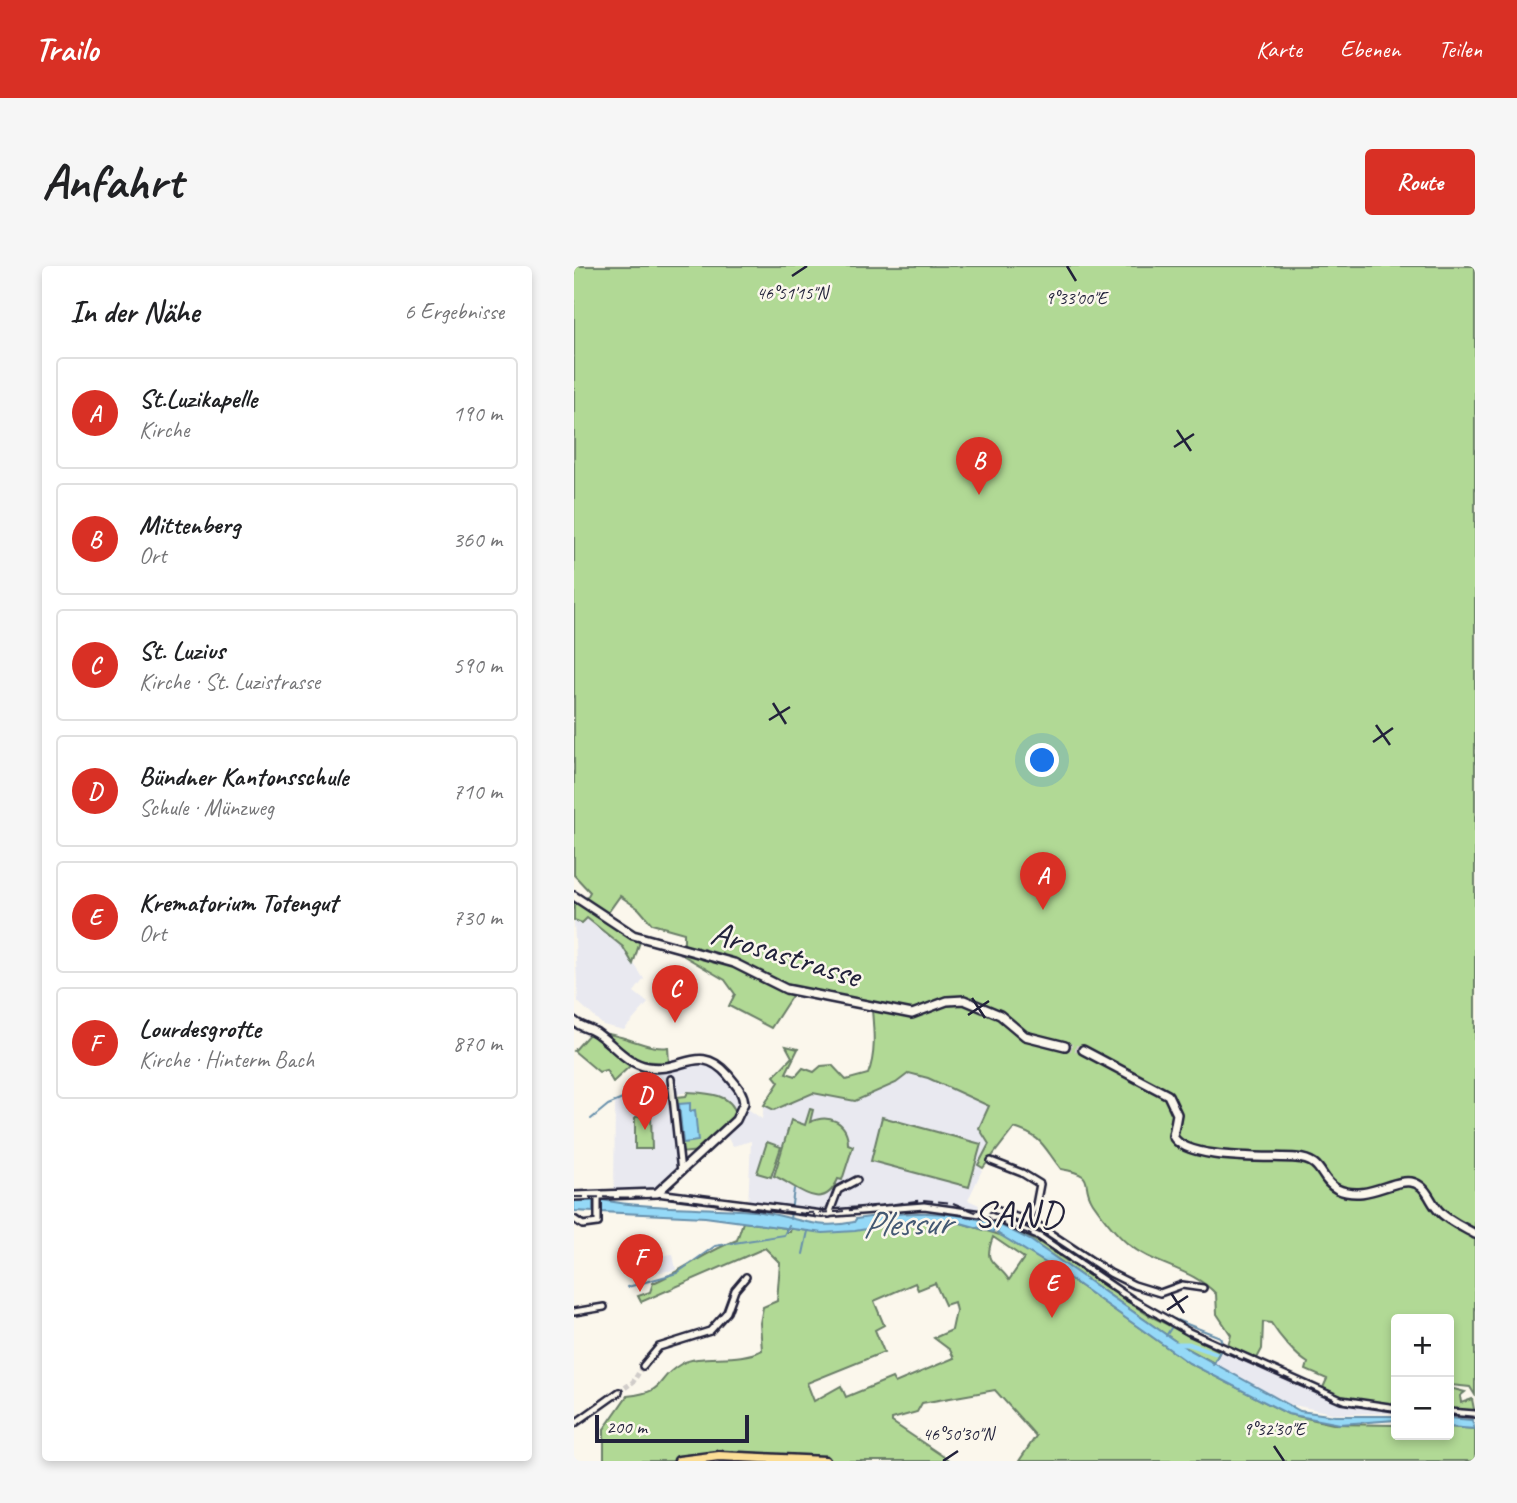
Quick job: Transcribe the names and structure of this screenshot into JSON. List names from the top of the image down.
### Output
{
  "streets": {
    "main road": ["Arosastrasse"]
  },
  "districts": ["SAND"],
  "water": ["Plessur"],
  "scale_bar": "200 m",
  "page": {
    "header": "Trailo",
    "nav": ["Karte", "Ebenen", "Teilen"],
    "buttons": "Route",
    "title": "Anfahrt",
    "heading": ["In der Nähe", "6 Ergebnisse"],
    "list": [
      {
        "mark": "A",
        "name": "St.Luzikapelle",
        "note": "Kirche",
        "value": "190 m"
      },
      {
        "mark": "B",
        "name": "Mittenberg",
        "note": "Ort",
        "value": "360 m"
      },
      {
        "mark": "C",
        "name": "St. Luzius",
        "note": "Kirche · St. Luzistrasse",
        "value": "590 m"
      },
      {
        "mark": "D",
        "name": "Bündner Kantonsschule",
        "note": "Schule · Münzweg",
        "value": "710 m"
      },
      {
        "mark": "E",
        "name": "Krematorium Totengut",
        "note": "Ort",
        "value": "730 m"
      },
      {
        "mark": "F",
        "name": "Lourdesgrotte",
        "note": "Kirche · Hinterm Bach",
        "value": "870 m"
      }
    ],
    "pins": [
      "B",
      "A",
      "C",
      "D",
      "F",
      "E"
    ],
    "map_buttons": ["+", "−"],
    "scale": "200 m"
  },
  "coordinates": [
    "46°51'15\"N",
    "9°33'00\"E",
    "9°32'30\"E",
    "46°50'30\"N"
  ]
}
